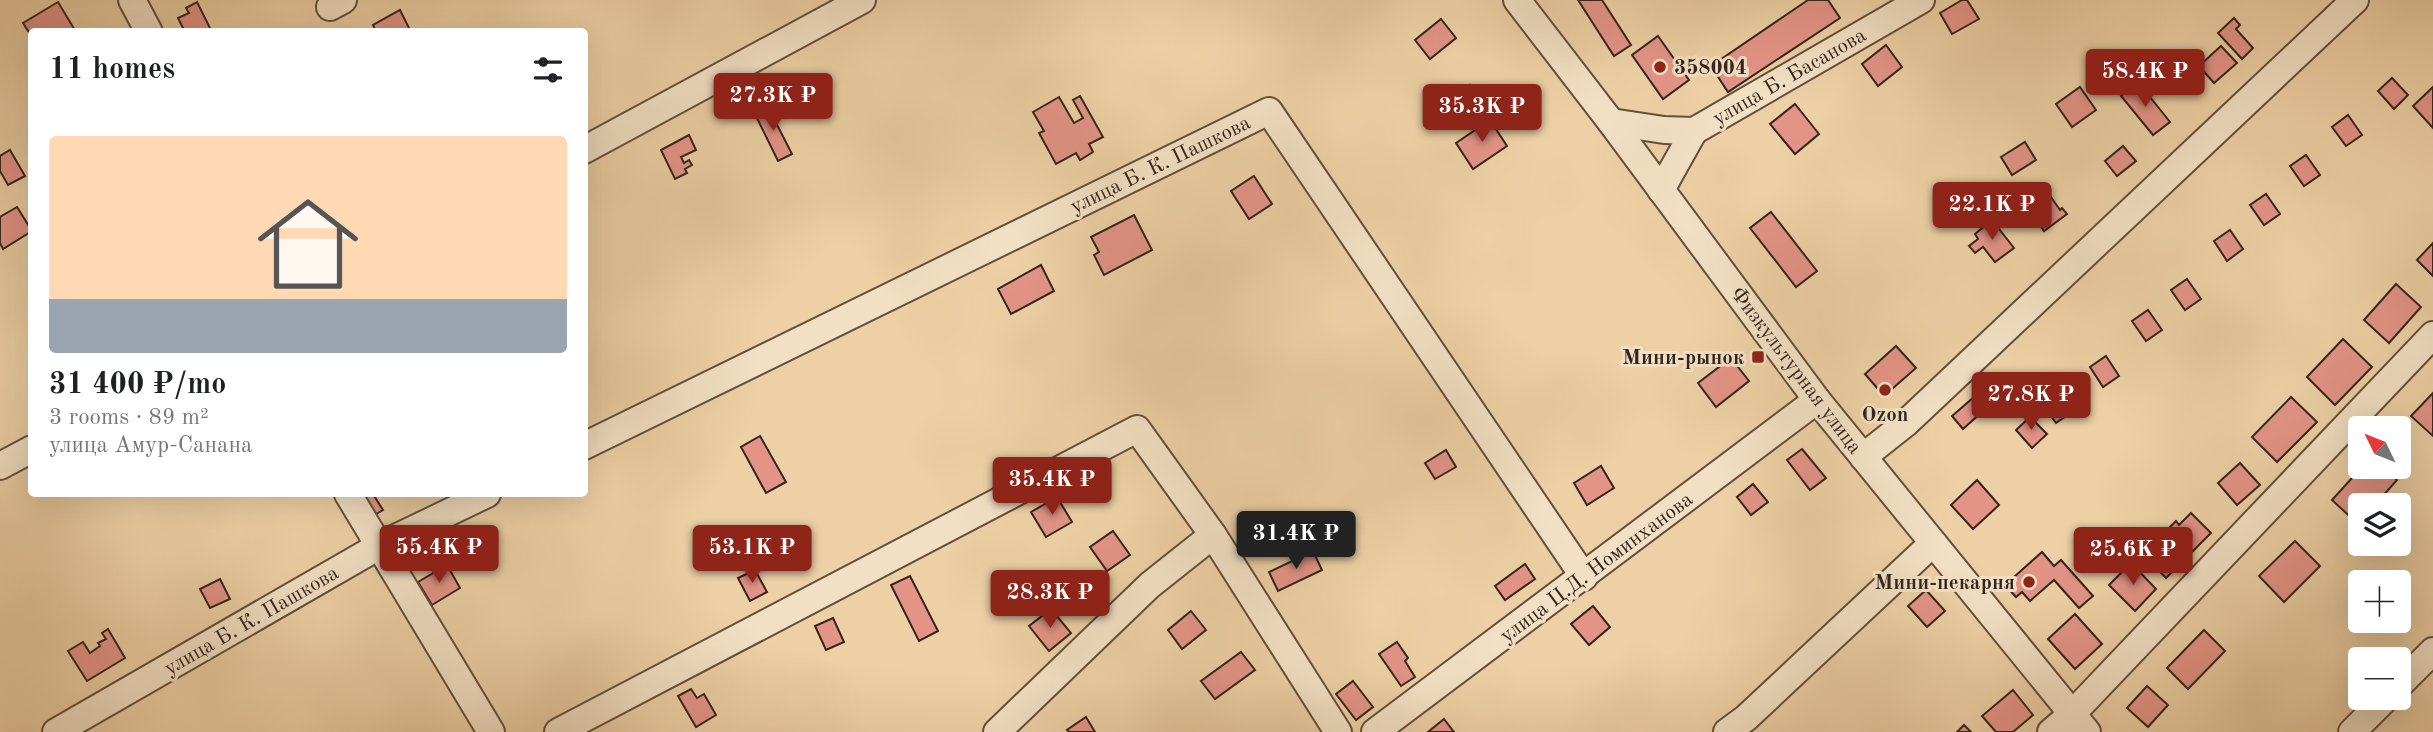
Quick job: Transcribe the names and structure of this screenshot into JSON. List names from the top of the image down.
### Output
{
  "streets": {
    "street": [
      "улица Б. Басанова",
      "улица Б. К. Пашкова",
      "Физкультурная улица",
      "улица Ц.Д. Номинханова"
    ]
  },
  "crossings": [
    ["улица Б. К. Пашкова", "улица Ц.Д. Номинханова"],
    ["Физкультурная улица", "улица Ц.Д. Номинханова"]
  ],
  "places": {
    "other": ["358004", "Ozon", "Мини-пекарня"],
    "transit": ["Мини-рынок"]
  },
  "north": "top left",
  "page": {
    "heading": "11 homes",
    "price": [
      "58.4K ₽",
      "27.3K ₽",
      "35.3K ₽",
      "22.1K ₽",
      "27.8K ₽",
      "35.4K ₽",
      "31.4K ₽",
      "55.4K ₽",
      "53.1K ₽",
      "25.6K ₽",
      "28.3K ₽"
    ],
    "list": [
      {
        "name": "31 400 ₽/mo",
        "note": "3 rooms · 89 m² · улица Амур-Санана"
      }
    ],
    "map_buttons": ["+", "−"]
  }
}
